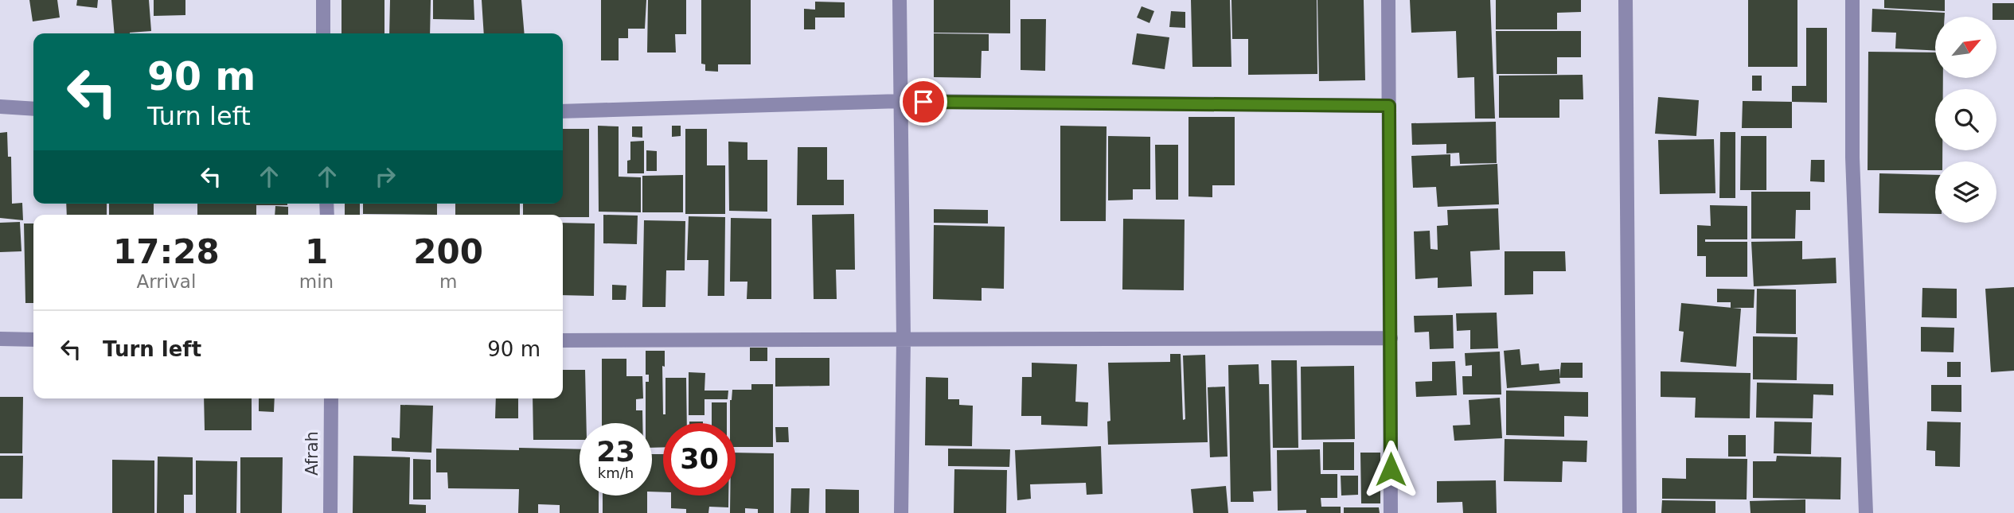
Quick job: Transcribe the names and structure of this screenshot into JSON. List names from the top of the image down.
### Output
{
  "streets": {
    "street": ["Afrah"]
  },
  "north": "top right",
  "page": {
    "turn": ["90 m", "Turn left"],
    "eta": [
      "17:28",
      "Arrival",
      "1",
      "min",
      "200",
      "m"
    ],
    "list": [
      {
        "name": "Turn left",
        "value": "90 m"
      }
    ],
    "speed": "23 km/h",
    "limit": "30"
  }
}
